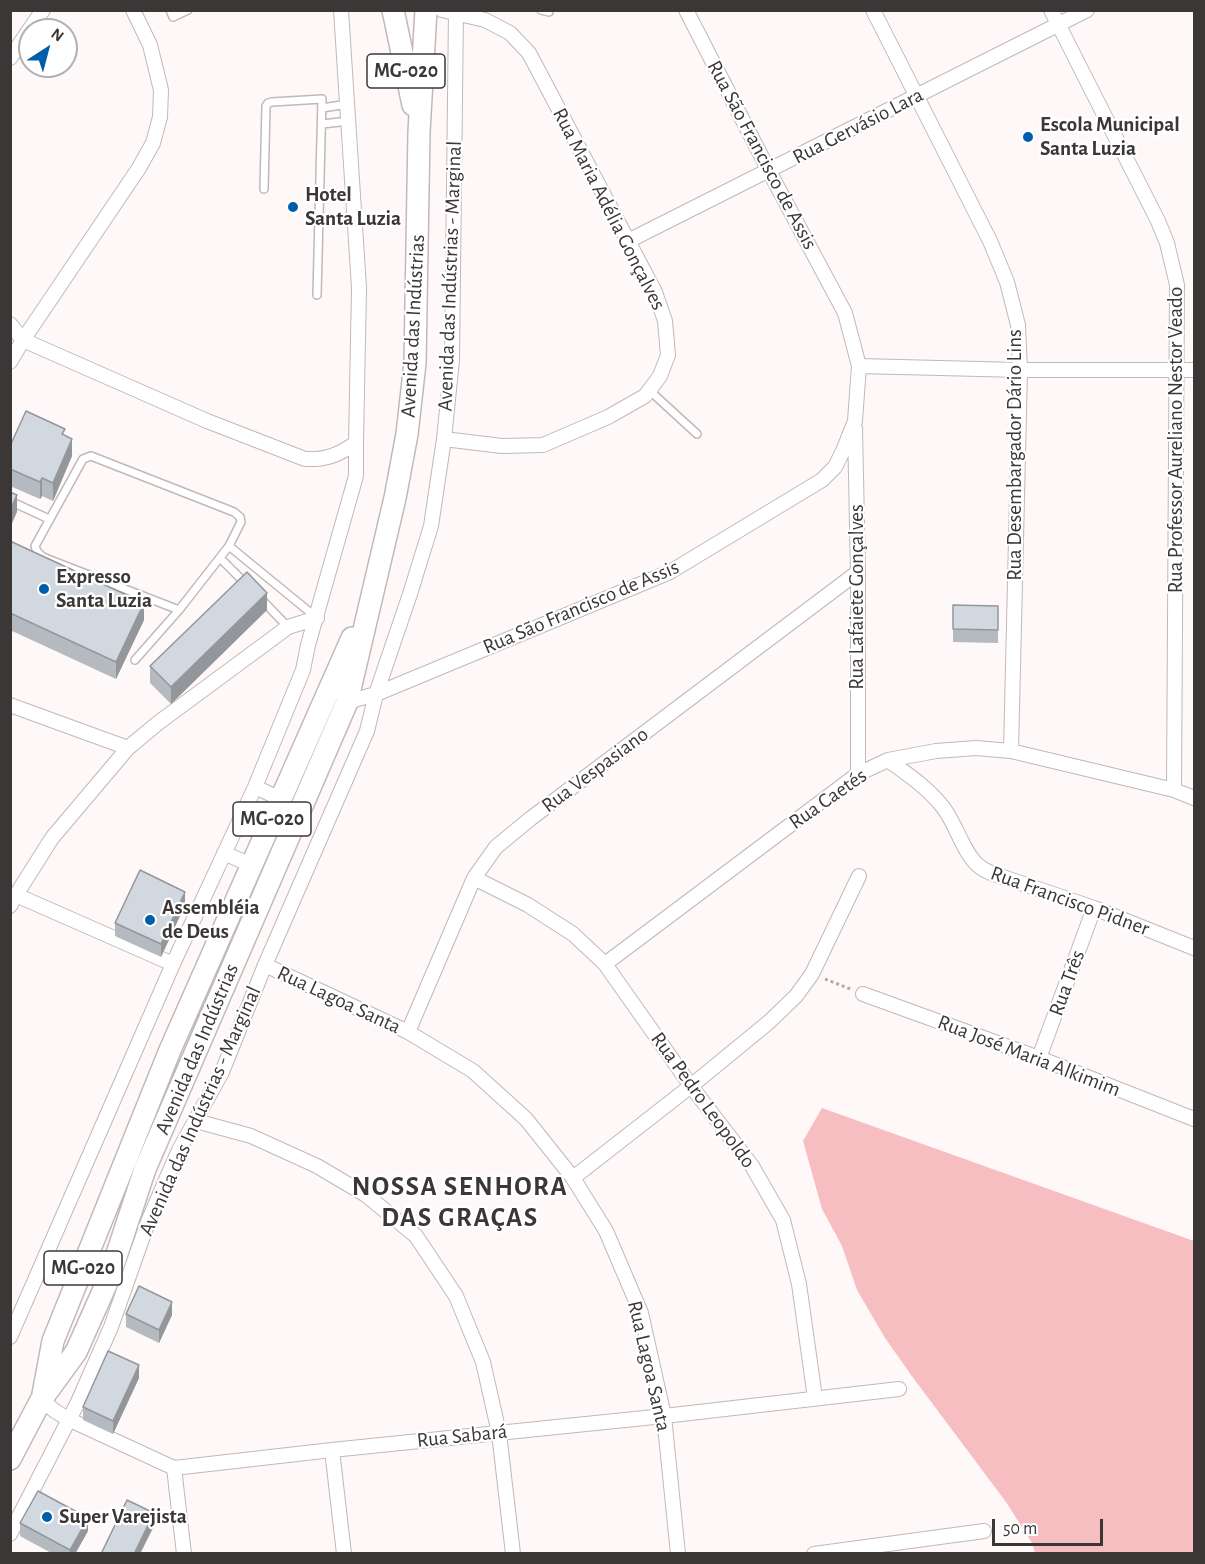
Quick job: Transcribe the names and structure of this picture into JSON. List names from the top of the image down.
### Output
{
  "streets": {
    "highway": ["MG-020", "Avenida das Indústrias"],
    "street": [
      "Rua Gervásio Lara",
      "Rua São Francisco de Assis",
      "Rua Maria Adélia Gonçalves",
      "Avenida das Indústrias - Marginal",
      "Rua Professor Aureliano Nestor Veado",
      "Rua Desembargador Dário Lins",
      "Rua Lafaiete Gonçalves",
      "Rua Vespasiano",
      "Rua Caetés",
      "Rua Francisco Pidner",
      "Rua Três",
      "Rua Lagoa Santa",
      "Rua José Maria Alkimim",
      "Rua Pedro Leopoldo",
      "Rua Sabará"
    ]
  },
  "crossings": [
    ["Rua Gervásio Lara", "Rua São Francisco de Assis"],
    ["Rua Gervásio Lara", "Rua Maria Adélia Gonçalves"],
    ["Rua Gervásio Lara", "Rua Professor Aureliano Nestor Veado"],
    ["Rua Gervásio Lara", "Rua Desembargador Dário Lins"],
    ["Rua São Francisco de Assis", "Avenida das Indústrias - Marginal"],
    ["Rua São Francisco de Assis", "Avenida das Indústrias"],
    ["Rua São Francisco de Assis", "Rua Lafaiete Gonçalves"],
    ["Rua Maria Adélia Gonçalves", "Avenida das Indústrias - Marginal"],
    ["Avenida das Indústrias - Marginal", "Rua Lagoa Santa"],
    ["Rua Professor Aureliano Nestor Veado", "Rua Caetés"],
    ["Rua Desembargador Dário Lins", "Rua Caetés"],
    ["Rua Lafaiete Gonçalves", "Rua Vespasiano"],
    ["Rua Lafaiete Gonçalves", "Rua Caetés"],
    ["Rua Vespasiano", "Rua Lagoa Santa"],
    ["Rua Vespasiano", "Rua Pedro Leopoldo"],
    ["Rua Caetés", "Rua Francisco Pidner"],
    ["Rua Caetés", "Rua Pedro Leopoldo"],
    ["Rua Francisco Pidner", "Rua Três"],
    ["Rua Três", "Rua José Maria Alkimim"],
    ["Rua Lagoa Santa", "Rua Sabará"],
    ["Rua Pedro Leopoldo", "Rua Sabará"]
  ],
  "districts": ["NOSSA SENHORA DAS GRAÇAS"],
  "places": [
    "Escola Municipal Santa Luzia",
    "Hotel Santa Luzia",
    "Expresso Santa Luzia",
    "Assembléia de Deus",
    "Super Varejista"
  ],
  "scale_bar": "50 m",
  "north": "top right"
}
